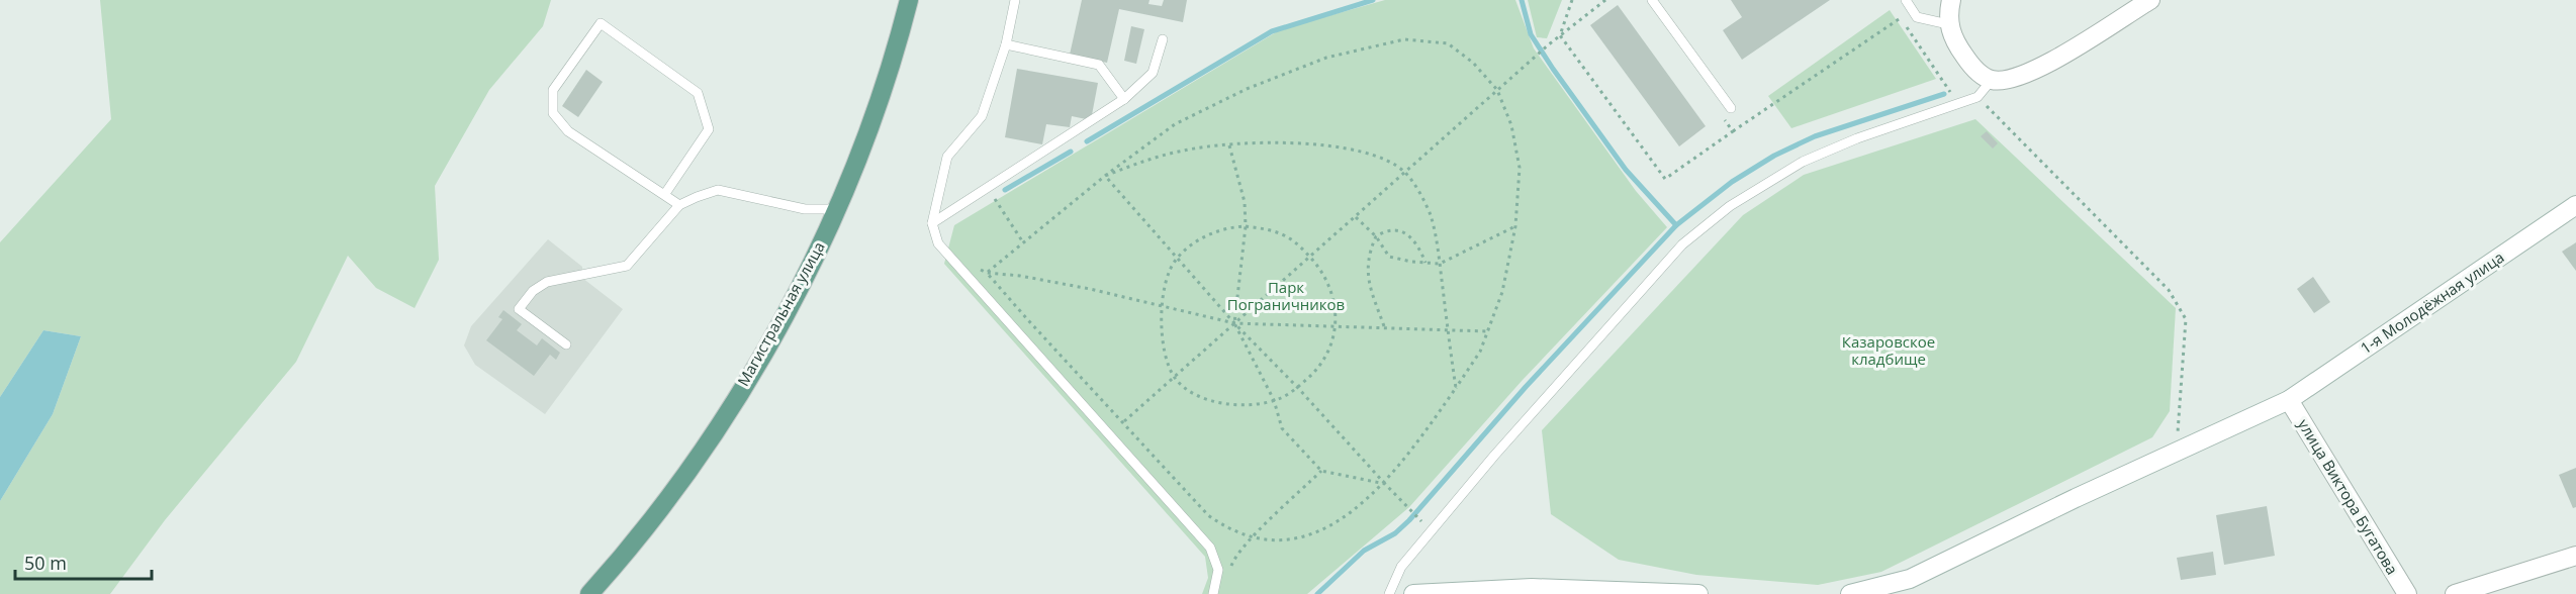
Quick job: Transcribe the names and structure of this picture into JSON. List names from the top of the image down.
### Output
{
  "streets": {
    "main road": ["Магистральная улица"],
    "street": ["1-я Молодёжная улица", "улица Виктора Бугатова"]
  },
  "crossings": [
    ["1-я Молодёжная улица", "улица Виктора Бугатова"]
  ],
  "parks": ["Парк Пограничников", "Казаровское кладбище"],
  "scale_bar": "50 m"
}
